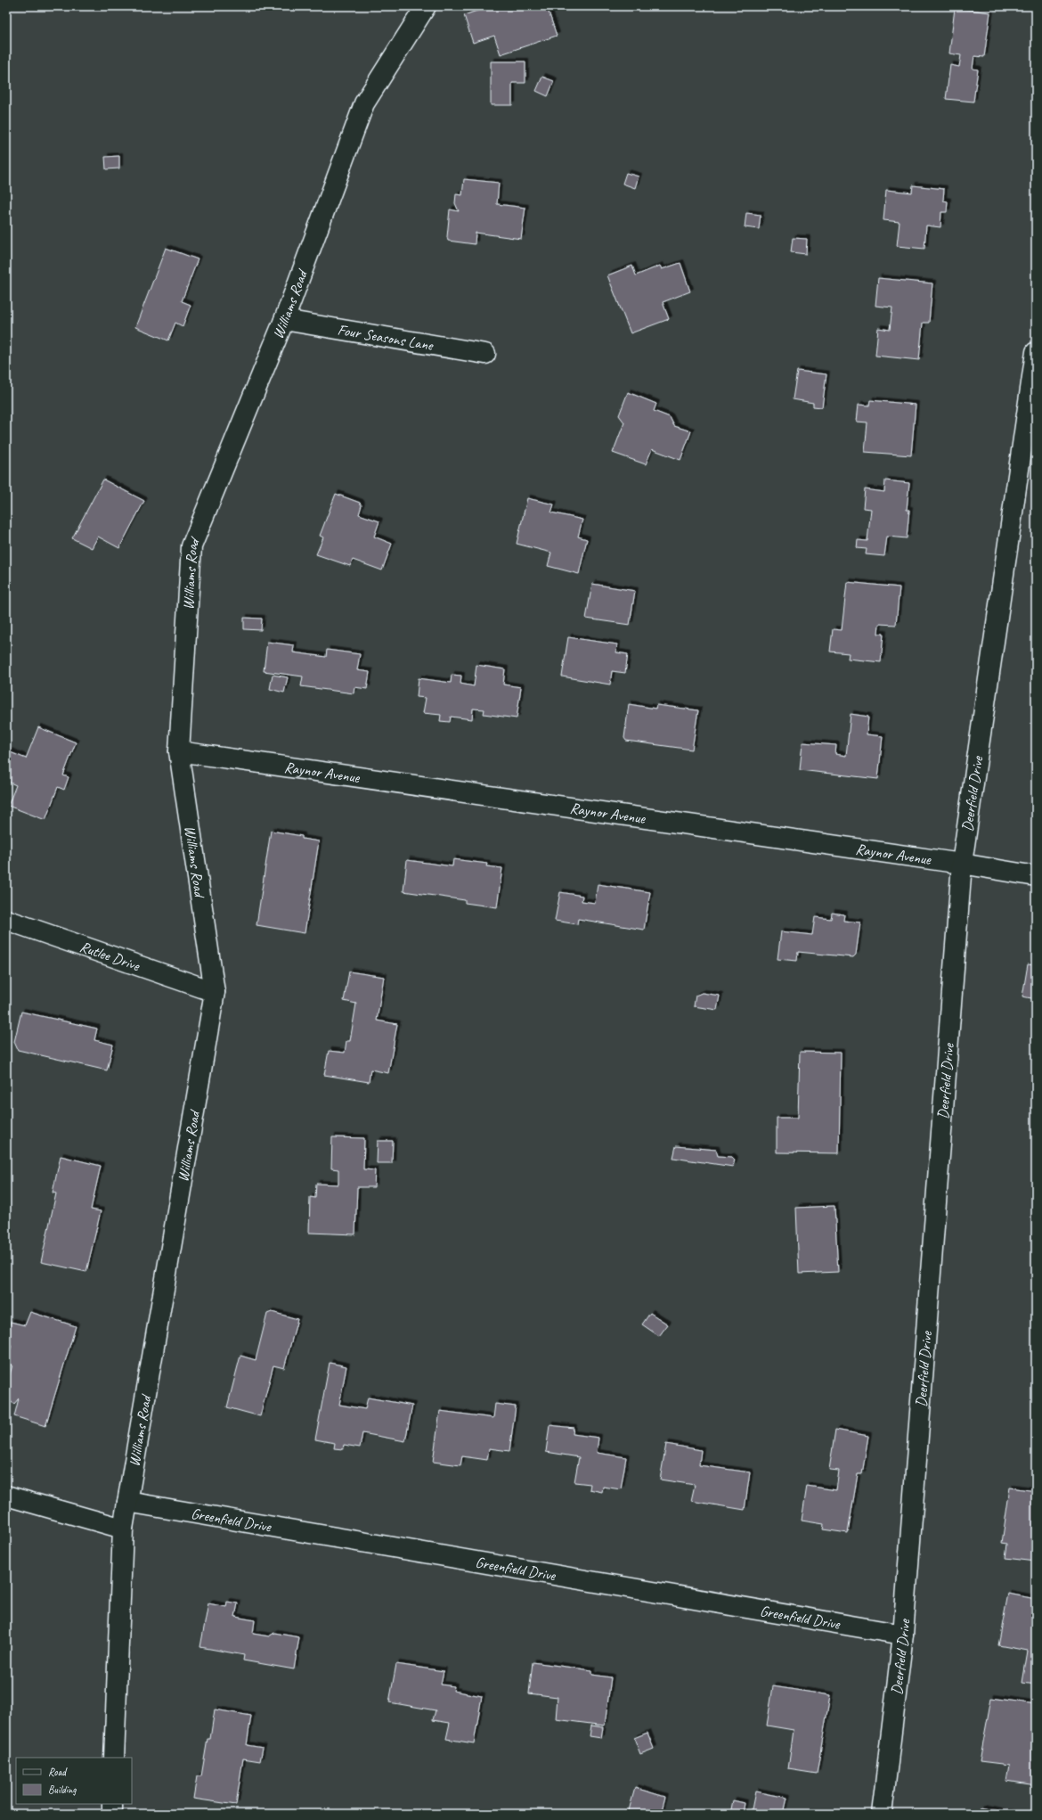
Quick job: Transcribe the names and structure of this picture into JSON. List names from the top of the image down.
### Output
{
  "streets": {
    "street": [
      "Williams Road",
      "Four Seasons Lane",
      "Raynor Avenue",
      "Deerfield Drive",
      "Rutlee Drive",
      "Greenfield Drive"
    ]
  },
  "crossings": [
    ["Williams Road", "Four Seasons Lane"],
    ["Williams Road", "Raynor Avenue"],
    ["Williams Road", "Rutlee Drive"],
    ["Williams Road", "Greenfield Drive"],
    ["Raynor Avenue", "Deerfield Drive"],
    ["Deerfield Drive", "Greenfield Drive"]
  ],
  "legend": ["Road", "Building"]
}
